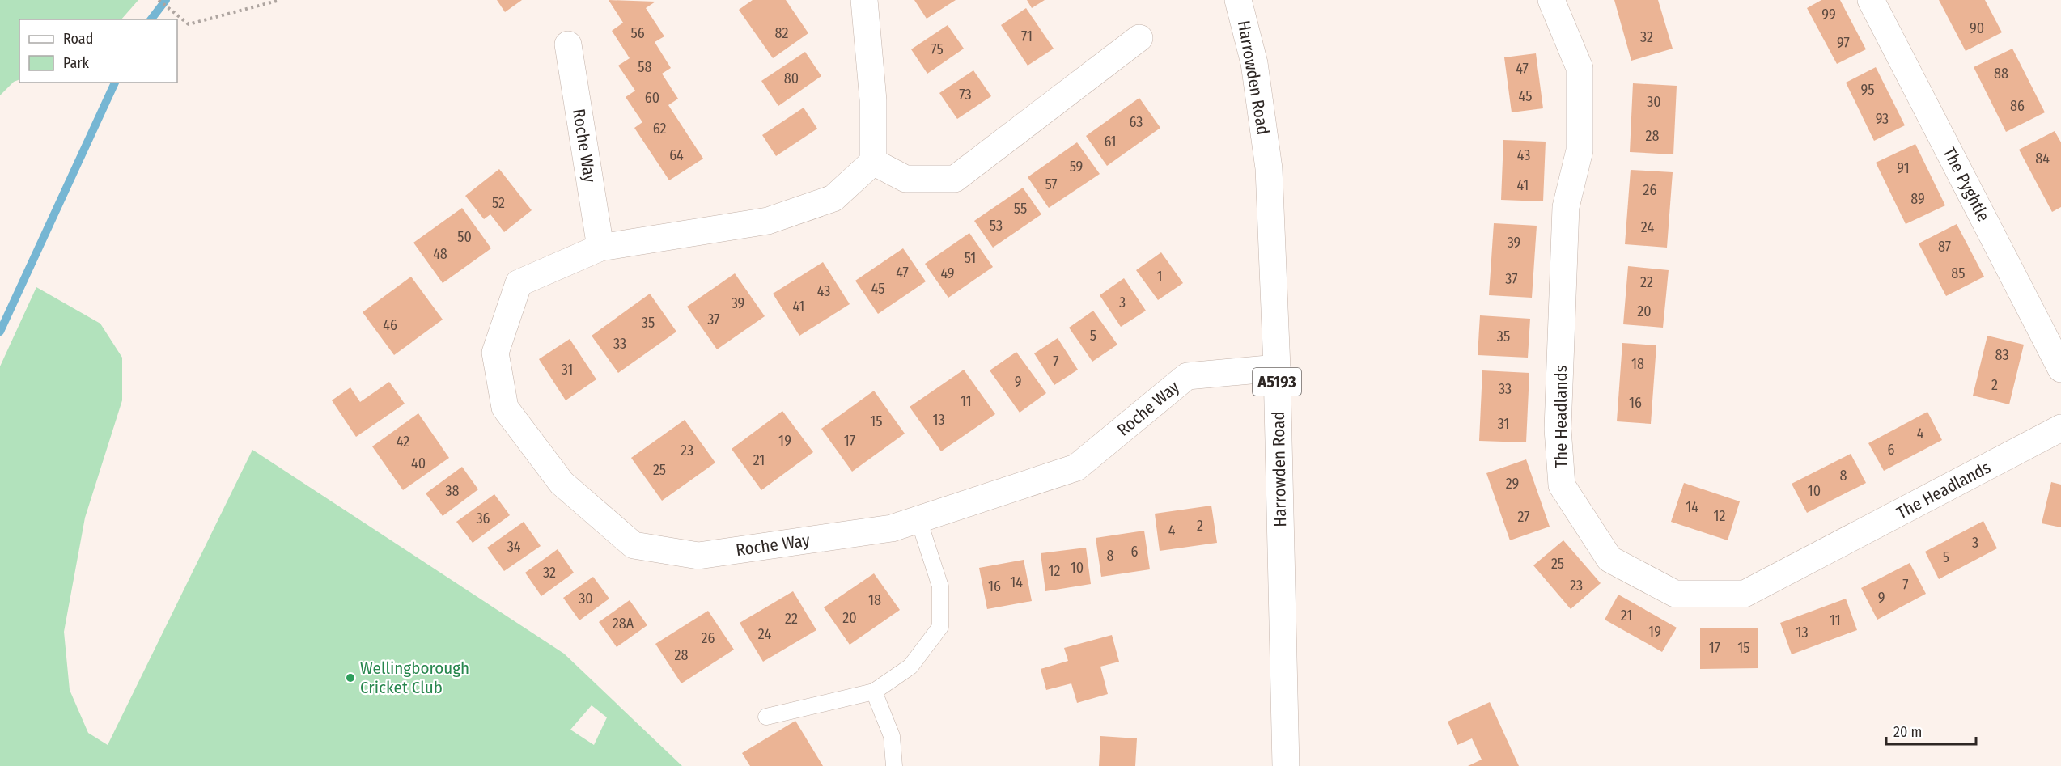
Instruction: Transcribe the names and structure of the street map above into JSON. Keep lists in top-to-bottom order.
{
  "streets": {
    "street": [
      "Harrowden Road",
      "Roche Way",
      "The Pyghtle",
      "A5193",
      "The Headlands"
    ]
  },
  "crossings": [
    ["Harrowden Road", "Roche Way"]
  ],
  "places": ["Wellingborough Cricket Club"],
  "house_numbers": [
    "99",
    "90",
    "56",
    "82",
    "71",
    "32",
    "97",
    "75",
    "58",
    "47",
    "88",
    "80",
    "95",
    "73",
    "45",
    "60",
    "30",
    "86",
    "93",
    "63",
    "62",
    "28",
    "61",
    "64",
    "43",
    "84",
    "59",
    "91",
    "57",
    "41",
    "26",
    "89",
    "52",
    "55",
    "53",
    "24",
    "50",
    "39",
    "87",
    "48",
    "51",
    "47",
    "49",
    "85",
    "1",
    "37",
    "22",
    "45",
    "43",
    "3",
    "39",
    "41",
    "20",
    "37",
    "35",
    "46",
    "5",
    "35",
    "33",
    "83",
    "7",
    "18",
    "31",
    "9",
    "2",
    "33",
    "11",
    "16",
    "13",
    "15",
    "31",
    "4",
    "19",
    "17",
    "42",
    "6",
    "23",
    "21",
    "40",
    "25",
    "8",
    "29",
    "38",
    "10",
    "14",
    "12",
    "27",
    "36",
    "2",
    "4",
    "3",
    "34",
    "6",
    "8",
    "5",
    "25",
    "10",
    "12",
    "32",
    "14",
    "7",
    "23",
    "16",
    "9",
    "30",
    "18",
    "21",
    "20",
    "22",
    "11",
    "28A",
    "19",
    "13",
    "24",
    "26",
    "17",
    "15",
    "28"
  ],
  "legend": ["Road", "Park"],
  "scale_bar": "20 m"
}
